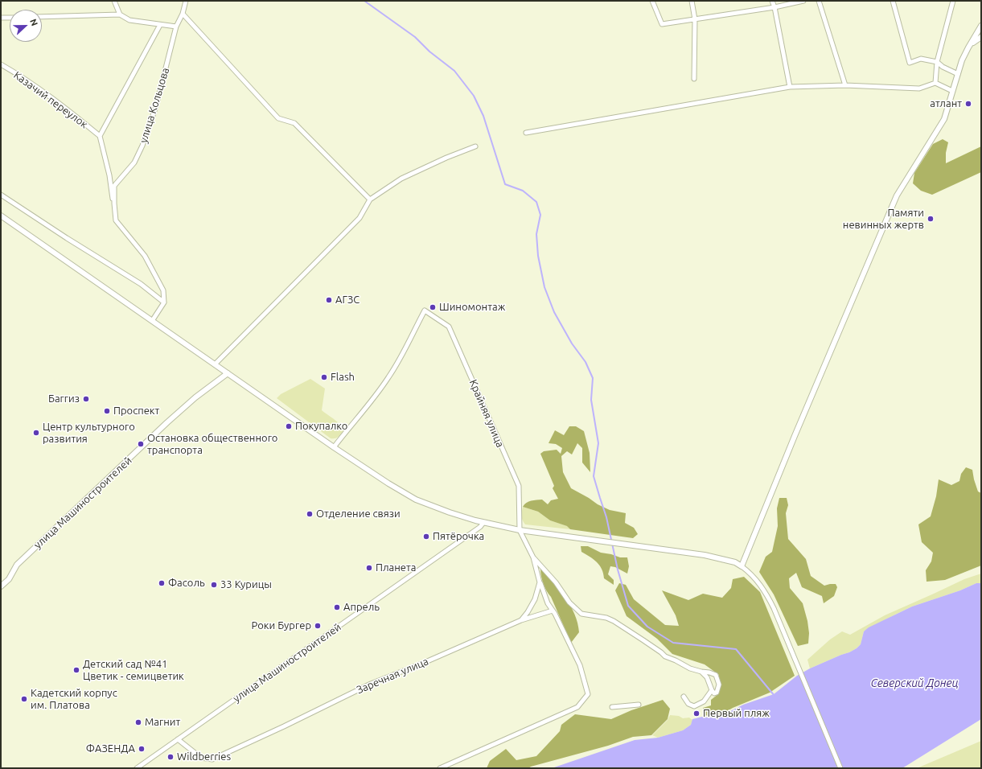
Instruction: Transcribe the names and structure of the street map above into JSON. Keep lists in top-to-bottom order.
{
  "streets": {
    "street": [
      "Казачий переулок",
      "улица Кольцова",
      "Крайняя улица",
      "улица Машиностроителей",
      "Заречная улица"
    ]
  },
  "crossings": [
    ["улица Машиностроителей", "Заречная улица"]
  ],
  "water": ["Северский Донец"],
  "places": [
    "атлант",
    "Памяти невинных жертв",
    "АГЗС",
    "Шиномонтаж",
    "Flash",
    "Баггиз",
    "Проспект",
    "Покупалко",
    "Центр культурного развития",
    "Остановка общественного транспорта",
    "Отделение связи",
    "Пятёрочка",
    "Планета",
    "Фасоль",
    "33 Курицы",
    "Апрель",
    "Роки Бургер",
    "Детский сад №41 Цветик - семицветик",
    "Кадетский корпус им. Платова",
    "Первый пляж",
    "Магнит",
    "ФАЗЕНДА",
    "Wildberries"
  ],
  "north": "right"
}
